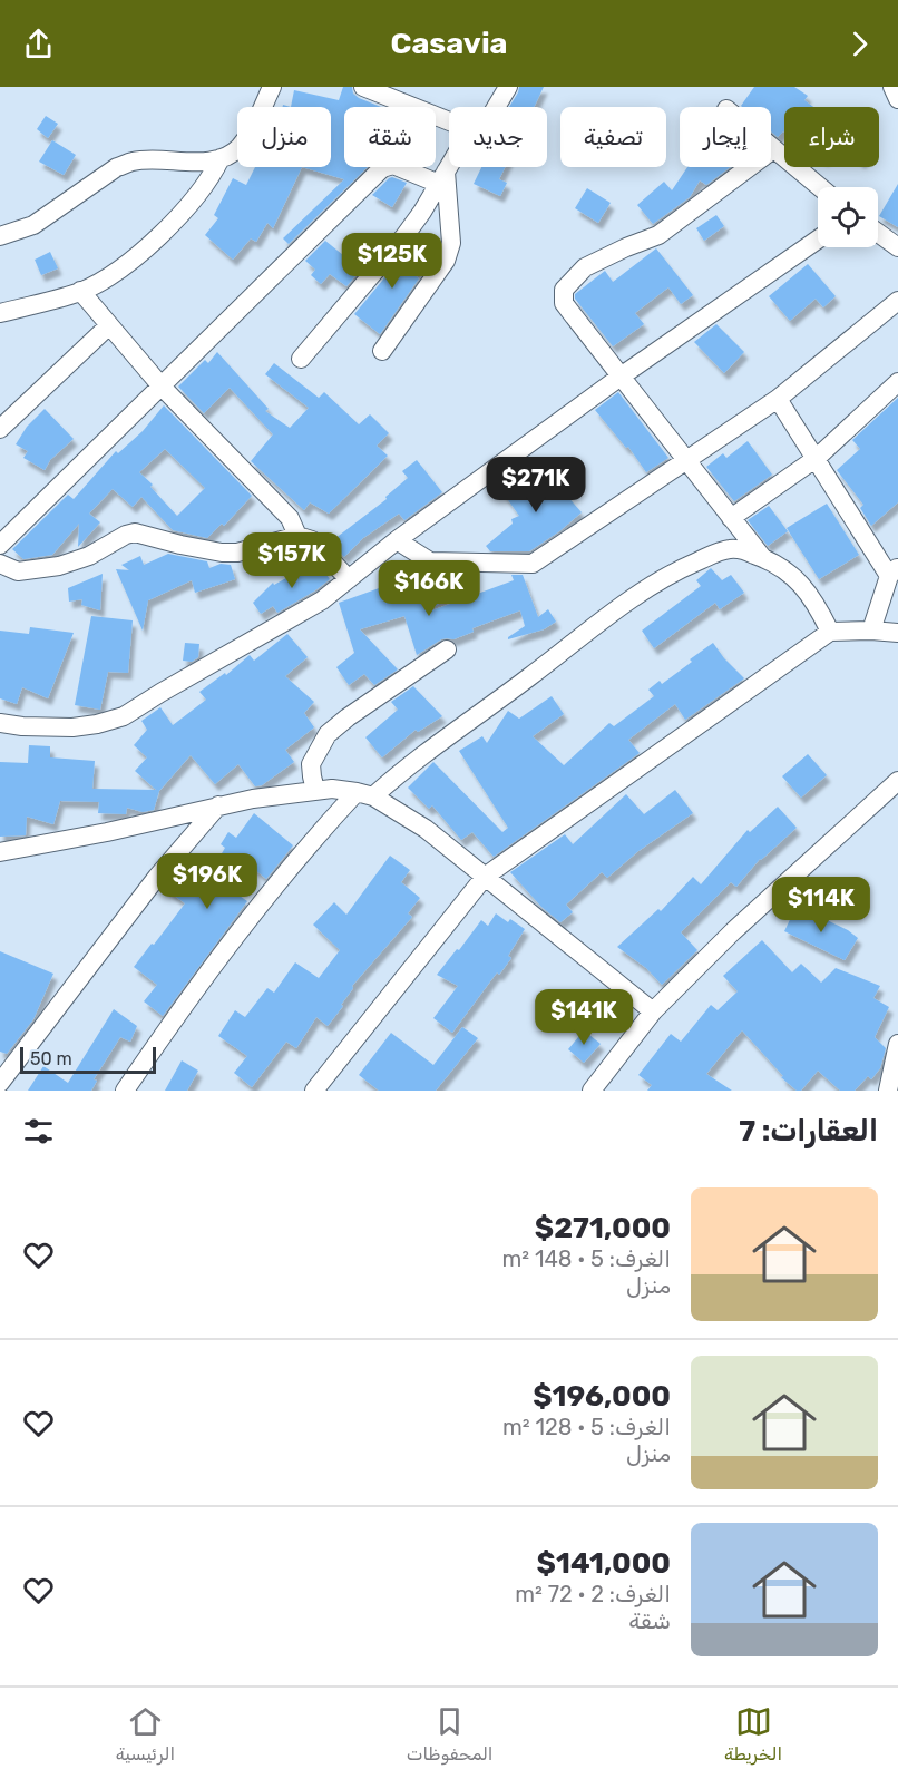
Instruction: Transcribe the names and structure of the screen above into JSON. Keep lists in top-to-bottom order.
{
  "scale_bar": "50 m",
  "page": {
    "header": "Casavia",
    "chip": [
      "شراء",
      "إيجار",
      "تصفية",
      "جديد",
      "شقة",
      "منزل"
    ],
    "price": [
      "$125K",
      "$271K",
      "$157K",
      "$166K",
      "$196K",
      "$114K",
      "$141K"
    ],
    "scale": "50 m",
    "heading": "العقارات: 7",
    "list": [
      {
        "name": "$271,000",
        "note": "الغرف: 5 · 148 m² · منزل"
      },
      {
        "name": "$196,000",
        "note": "الغرف: 5 · 128 m² · منزل"
      },
      {
        "name": "$141,000",
        "note": "الغرف: 2 · 72 m² · شقة"
      }
    ],
    "tabs": ["الخريطة", "المحفوظات", "الرئيسية"]
  }
}
